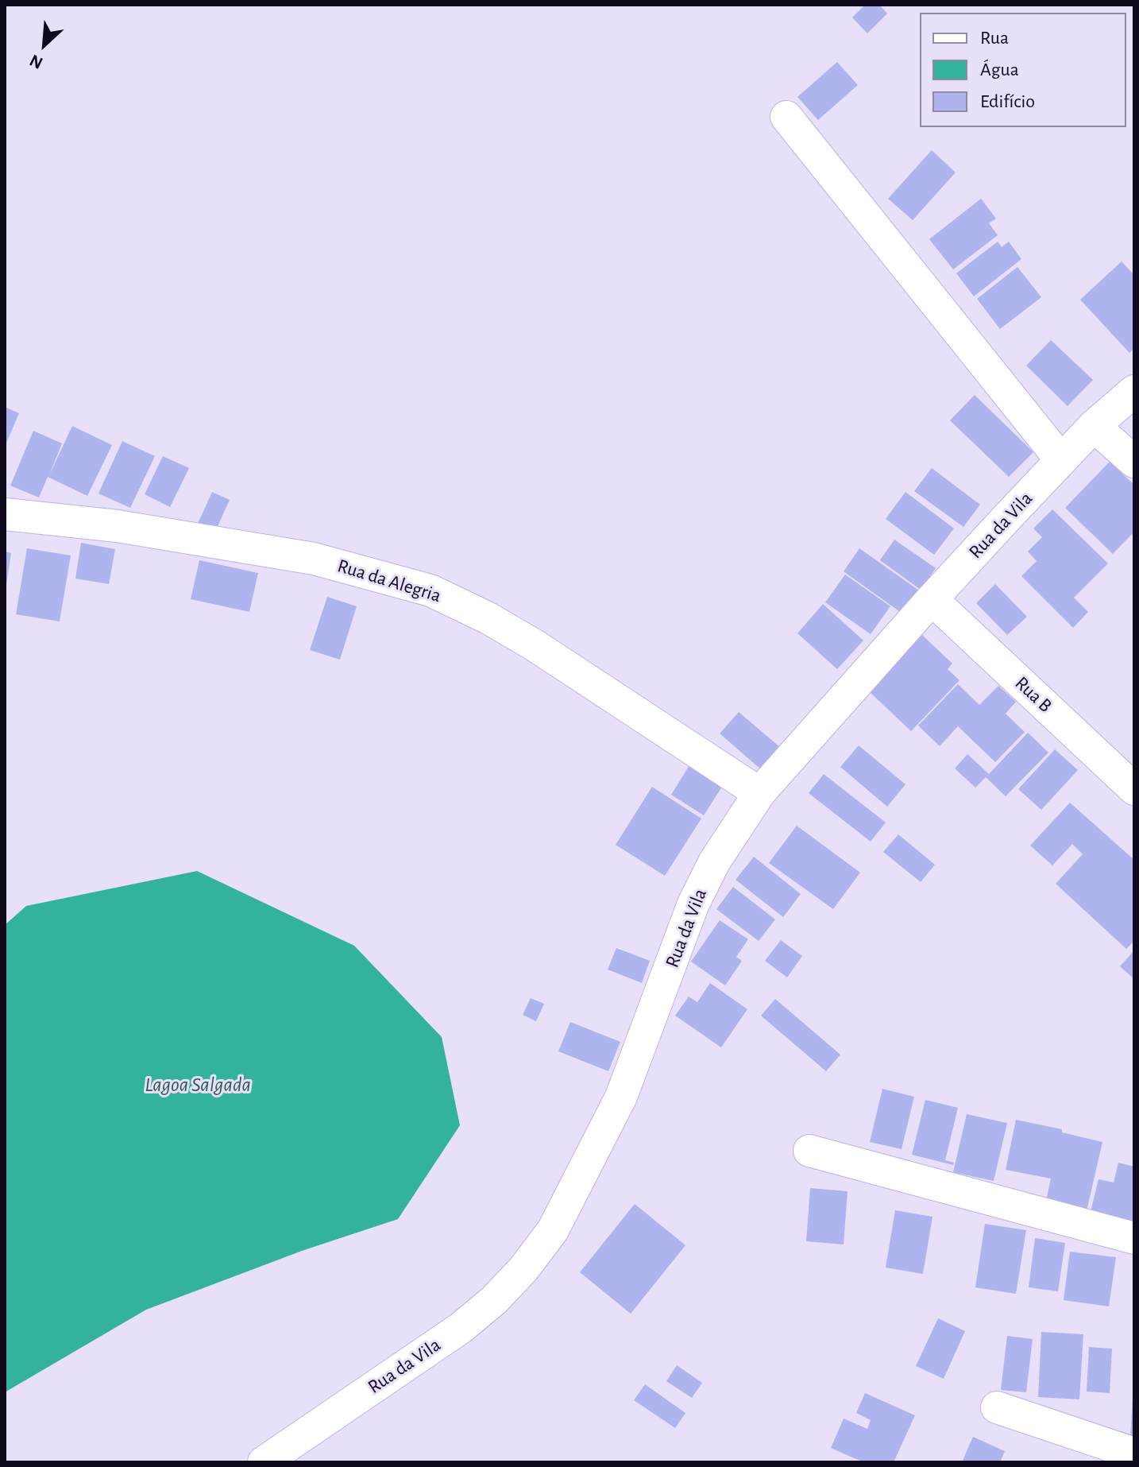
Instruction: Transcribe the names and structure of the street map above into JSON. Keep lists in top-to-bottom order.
{
  "streets": {
    "street": ["Rua da Vila", "Rua da Alegria", "Rua B"]
  },
  "crossings": [
    ["Rua da Vila", "Rua da Alegria"],
    ["Rua da Vila", "Rua B"]
  ],
  "water": ["Lagoa Salgada"],
  "legend": ["Rua", "Água", "Edifício"],
  "north": "bottom left"
}
